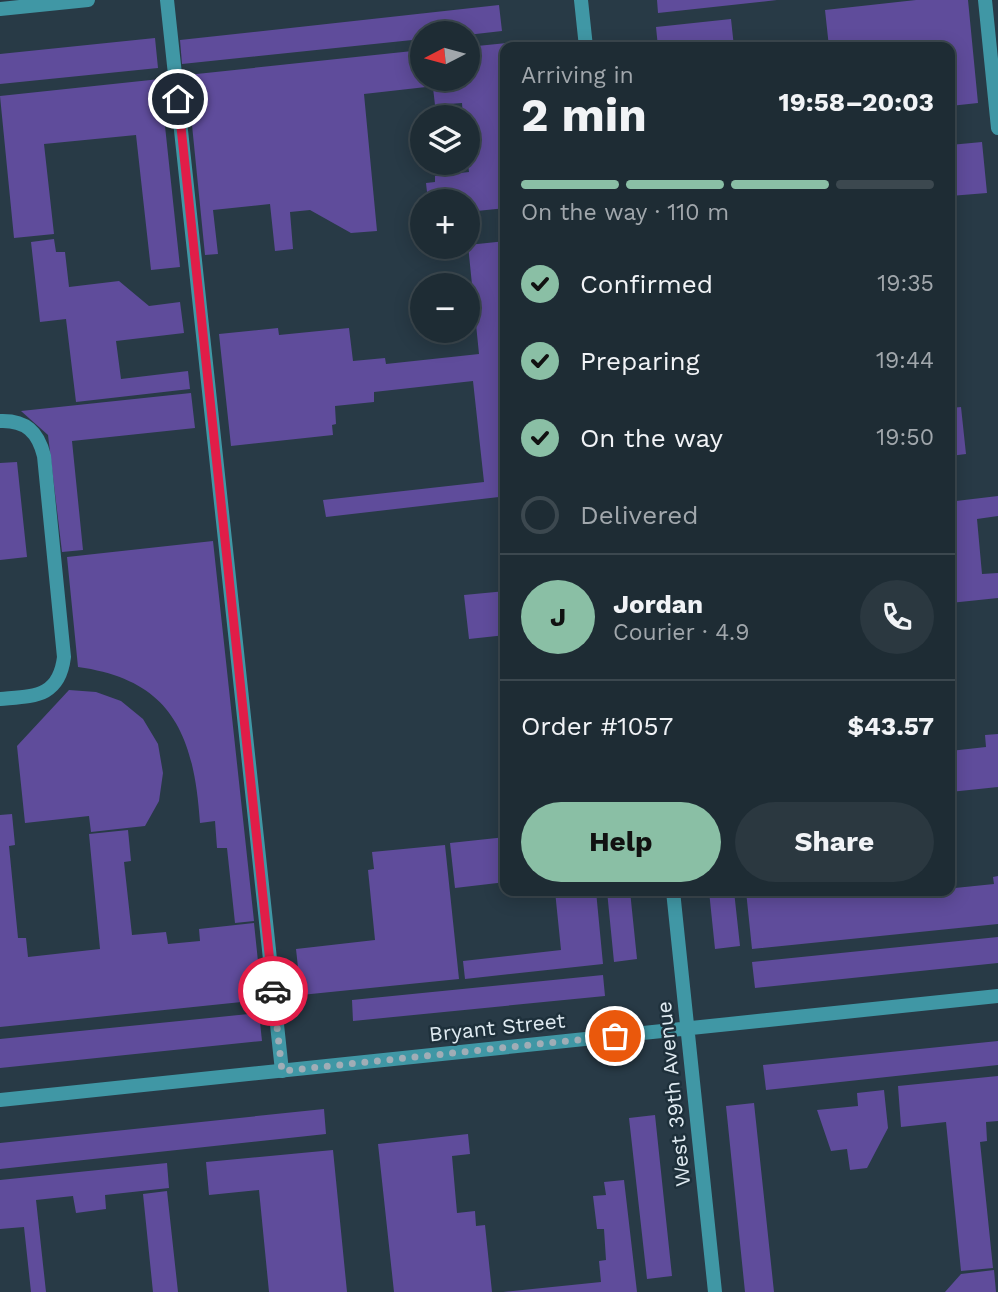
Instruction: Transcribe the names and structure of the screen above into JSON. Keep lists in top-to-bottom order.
{
  "streets": {
    "street": ["Bryant Street", "West 39th Avenue"]
  },
  "crossings": [
    ["Bryant Street", "West 39th Avenue"]
  ],
  "north": "left",
  "page": {
    "map_buttons": ["+", "−"],
    "heading": ["2 min", "Arriving in", "19:58–20:03"],
    "panel": [
      "Jordan",
      "Courier · 4.9",
      "Order #1057",
      "$43.57"
    ],
    "bar": "On the way · 110 m",
    "list": [
      ["Confirmed", "19:35"],
      ["Preparing", "19:44"],
      ["On the way", "19:50"],
      "Delivered"
    ],
    "round": "J",
    "buttons": ["Help", "Share"]
  }
}
